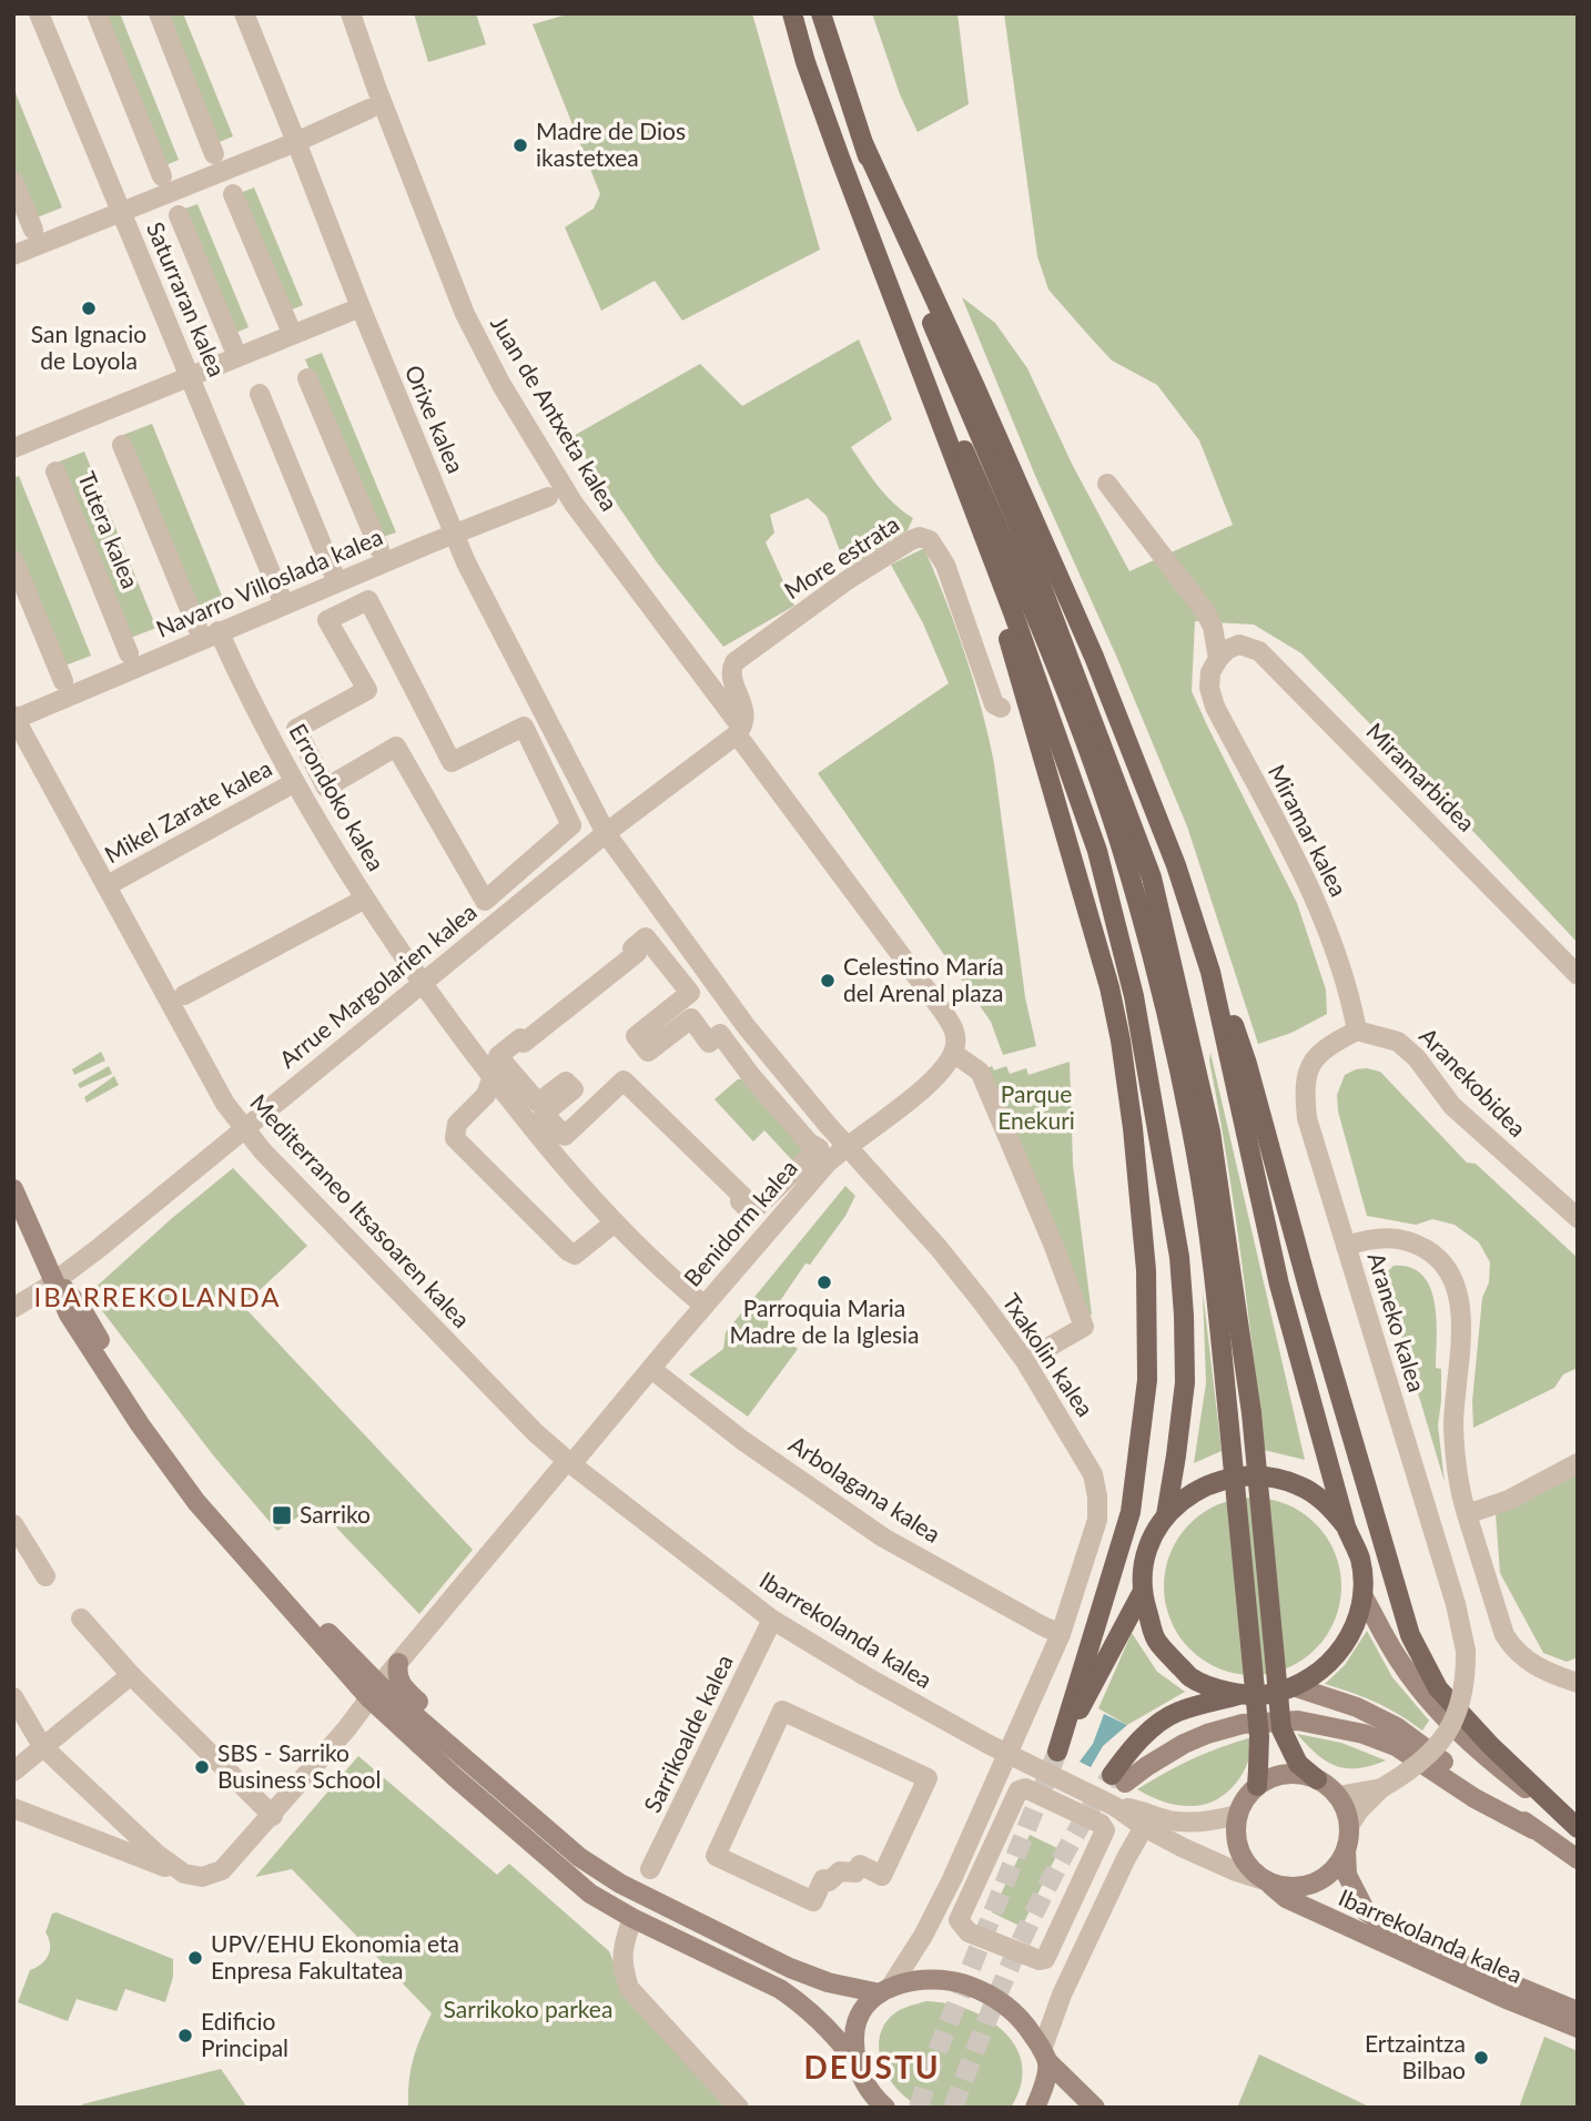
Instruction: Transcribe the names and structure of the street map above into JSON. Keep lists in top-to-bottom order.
{
  "streets": {
    "main road": ["Ibarrekolanda kalea"],
    "street": [
      "Saturraran kalea",
      "Juan de Antxeta kalea",
      "Orixe kalea",
      "Tutera kalea",
      "More estrata",
      "Navarro Villoslada kalea",
      "Miramarbidea",
      "Errondoko kalea",
      "Mikel Zarate kalea",
      "Miramar kalea",
      "Arrue Margolarien kalea",
      "Aranekobidea",
      "Mediterraneo Itsasoaren kalea",
      "Benidorm kalea",
      "Araneko kalea",
      "Txakolin kalea",
      "Arbolagana kalea",
      "Sarrikoalde kalea"
    ]
  },
  "crossings": [
    ["Saturraran kalea", "Navarro Villoslada kalea"],
    ["Juan de Antxeta kalea", "More estrata"],
    ["Juan de Antxeta kalea", "Arrue Margolarien kalea"],
    ["Juan de Antxeta kalea", "Benidorm kalea"],
    ["Orixe kalea", "Navarro Villoslada kalea"],
    ["Orixe kalea", "Arrue Margolarien kalea"],
    ["Orixe kalea", "Txakolin kalea"],
    ["More estrata", "Arrue Margolarien kalea"],
    ["Navarro Villoslada kalea", "Errondoko kalea"],
    ["Navarro Villoslada kalea", "Mediterraneo Itsasoaren kalea"],
    ["Errondoko kalea", "Mikel Zarate kalea"],
    ["Errondoko kalea", "Arrue Margolarien kalea"],
    ["Errondoko kalea", "Benidorm kalea"],
    ["Mikel Zarate kalea", "Mediterraneo Itsasoaren kalea"],
    ["Miramar kalea", "Aranekobidea"],
    ["Miramar kalea", "Araneko kalea"],
    ["Arrue Margolarien kalea", "Mediterraneo Itsasoaren kalea"],
    ["Arrue Margolarien kalea", "Txakolin kalea"],
    ["Aranekobidea", "Araneko kalea"],
    ["Mediterraneo Itsasoaren kalea", "Benidorm kalea"],
    ["Mediterraneo Itsasoaren kalea", "Ibarrekolanda kalea"],
    ["Benidorm kalea", "Txakolin kalea"],
    ["Benidorm kalea", "Arbolagana kalea"],
    ["Benidorm kalea", "Ibarrekolanda kalea"],
    ["Txakolin kalea", "Arbolagana kalea"],
    ["Txakolin kalea", "Ibarrekolanda kalea"],
    ["Ibarrekolanda kalea", "Sarrikoalde kalea"]
  ],
  "districts": ["IBARREKOLANDA", "DEUSTU"],
  "parks": ["Parque Enekuri", "Sarrikoko parkea"],
  "places": {
    "other": [
      "Madre de Dios ikastetxea",
      "San Ignacio de Loyola",
      "Celestino María del Arenal plaza",
      "Parroquia Maria Madre de la Iglesia",
      "SBS - Sarriko Business School",
      "UPV/EHU Ekonomia eta Enpresa Fakultatea",
      "Edificio Principal",
      "Ertzaintza Bilbao"
    ],
    "transit": ["Sarriko"]
  }
}
